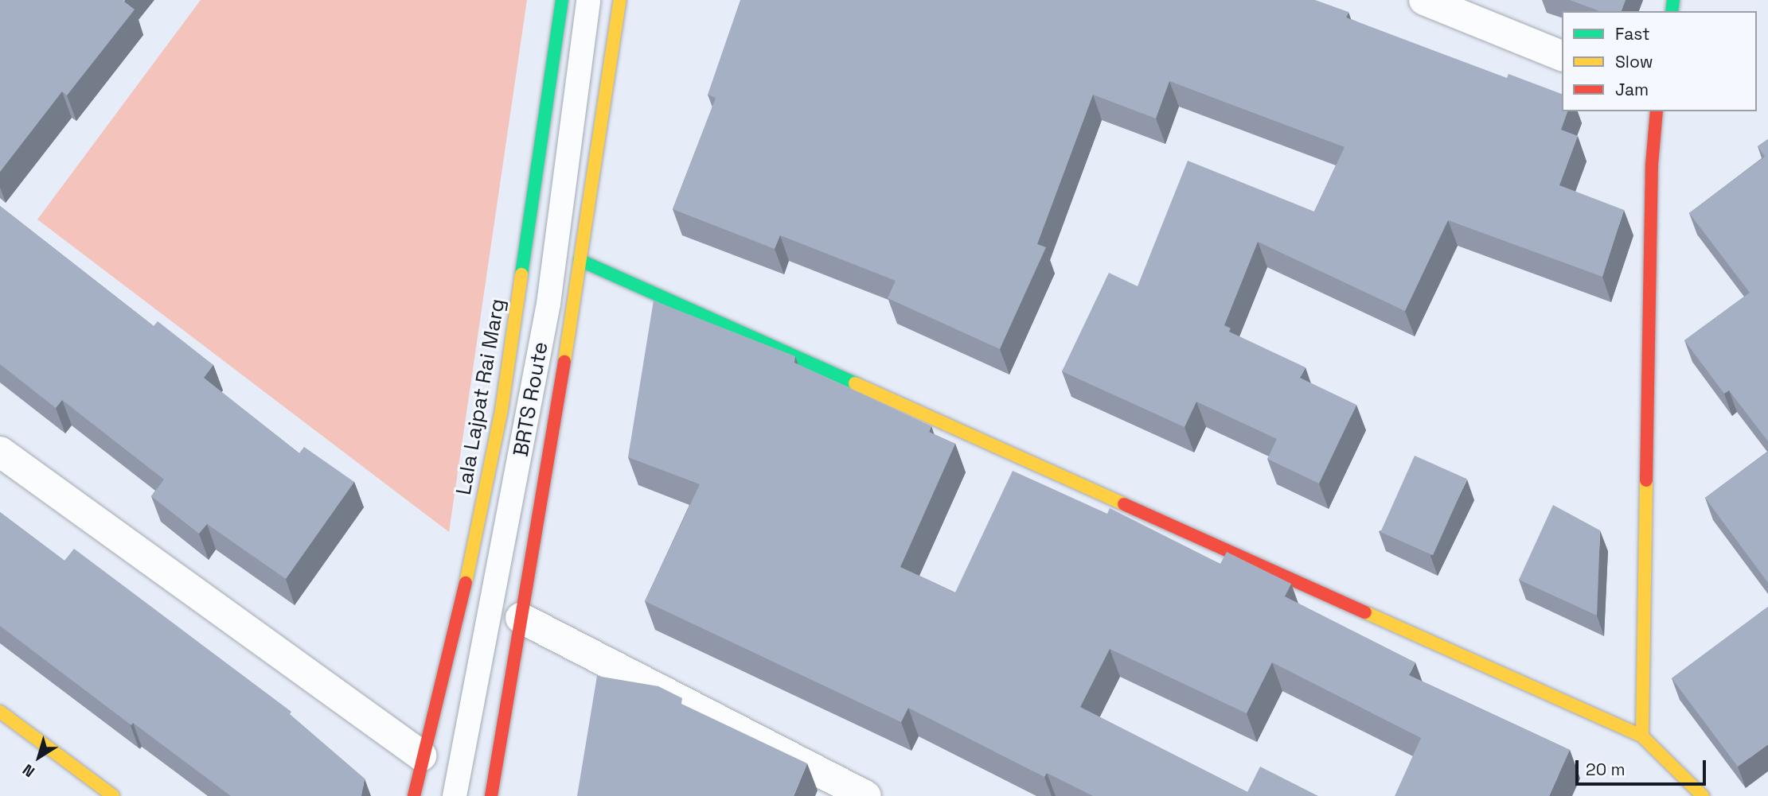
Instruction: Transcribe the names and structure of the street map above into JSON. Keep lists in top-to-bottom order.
{
  "streets": {
    "street": ["Lala Lajpat Rai Marg"],
    "lane": ["BRTS Route"]
  },
  "legend": ["Fast", "Slow", "Jam"],
  "scale_bar": "20 m",
  "north": "bottom left"
}
